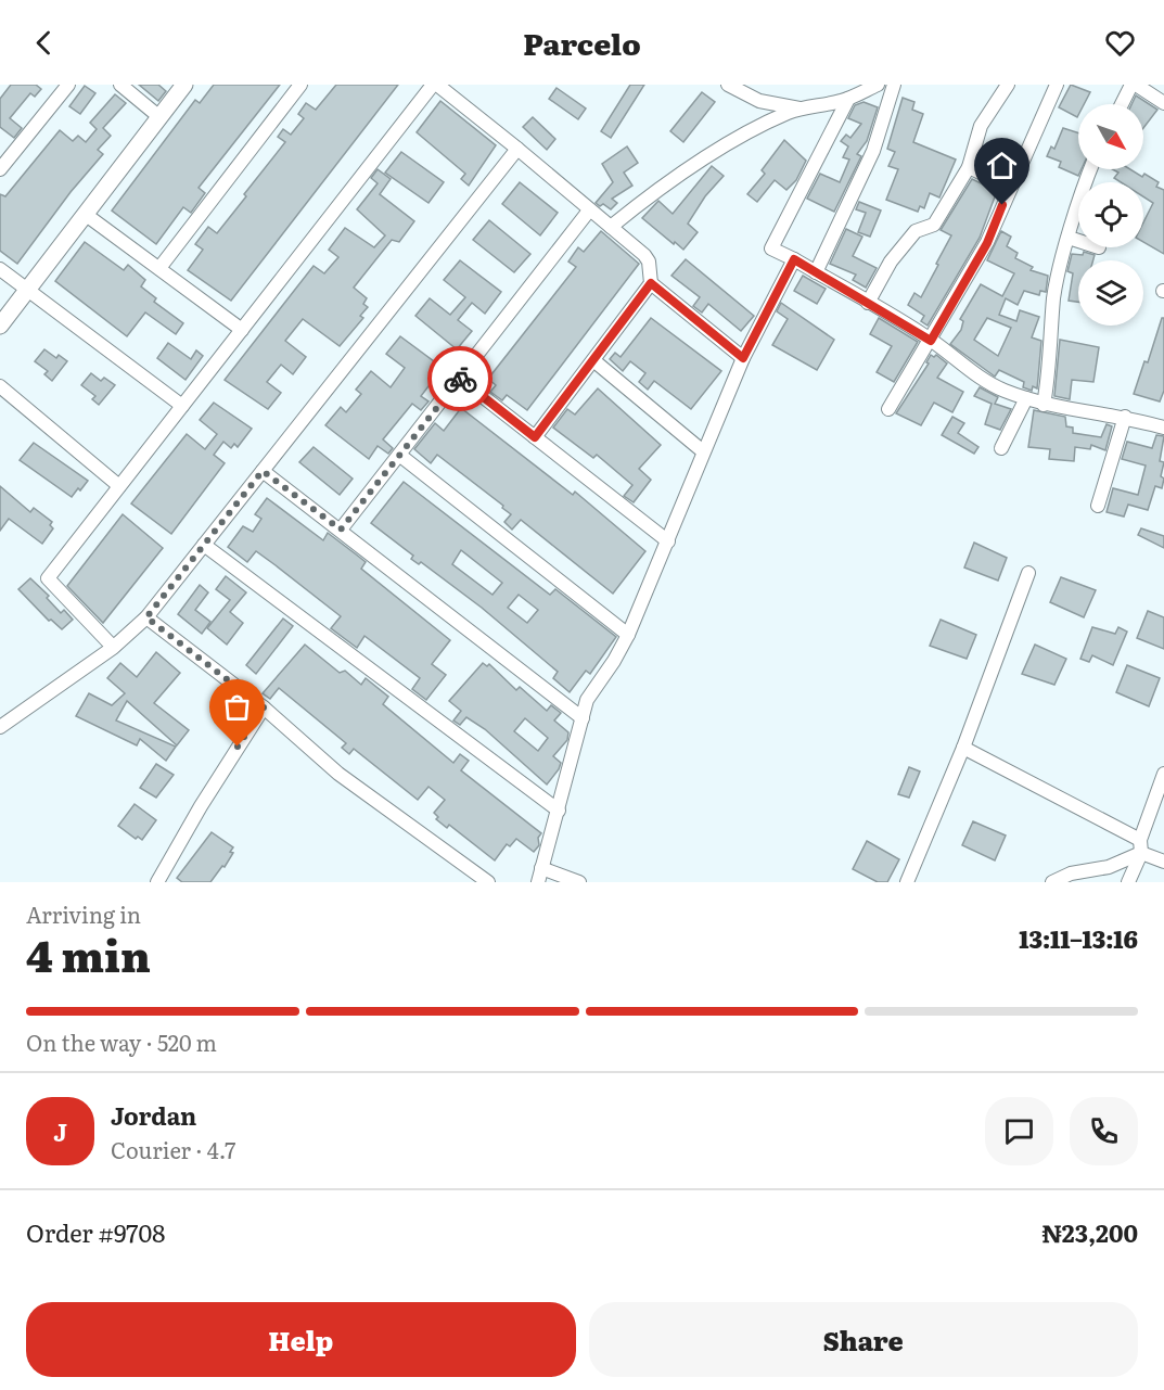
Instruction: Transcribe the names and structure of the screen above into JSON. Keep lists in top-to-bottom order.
{
  "north": "bottom right",
  "page": {
    "header": "Parcelo",
    "heading": ["4 min", "Arriving in", "13:11–13:16"],
    "panel": [
      "Jordan",
      "Courier · 4.7",
      "Order #9708",
      "₦23,200"
    ],
    "bar": "On the way · 520 m",
    "round": "J",
    "buttons": ["Help", "Share"]
  }
}
